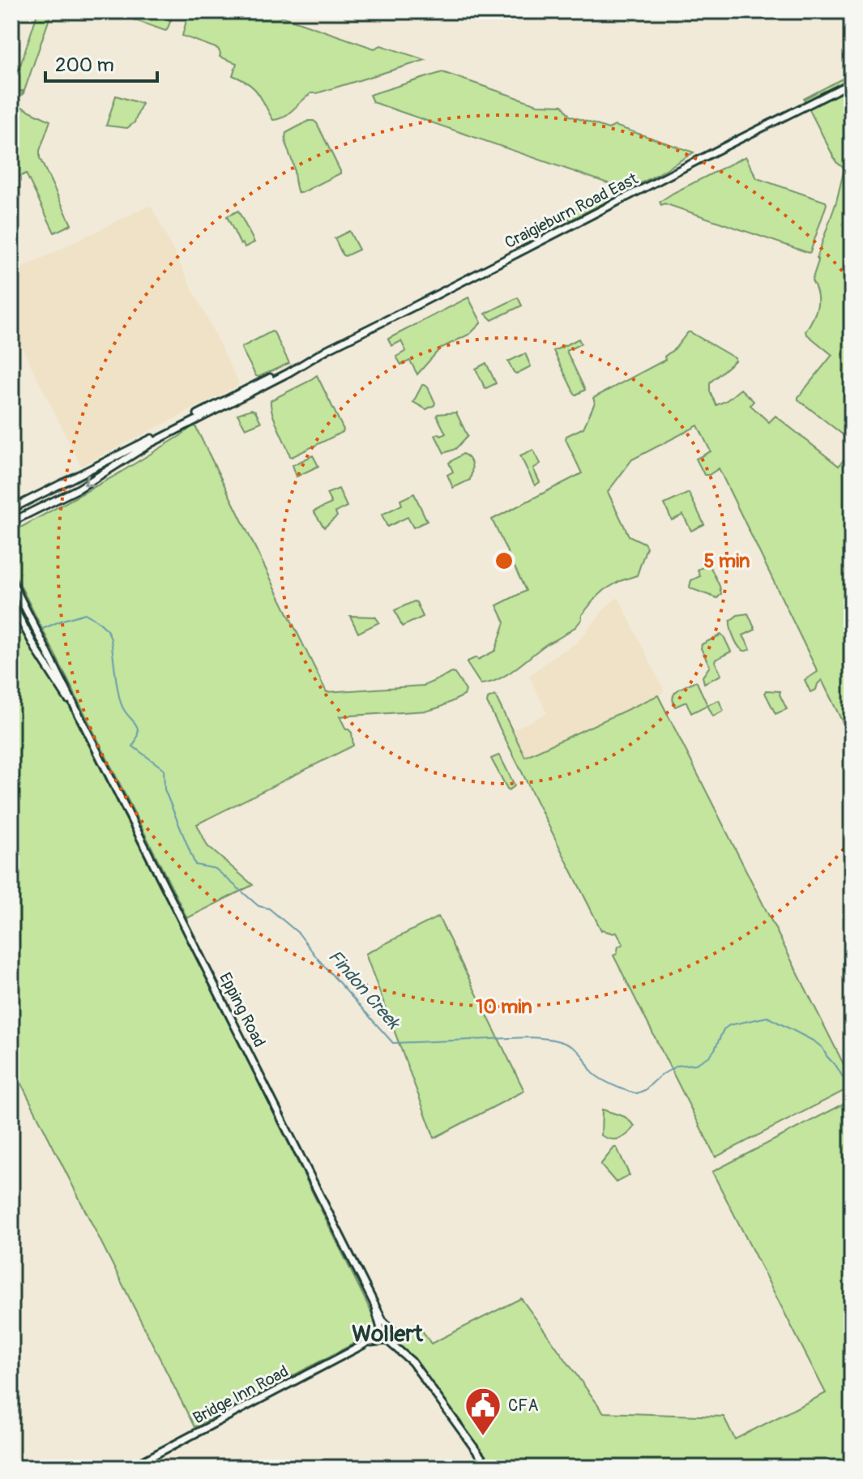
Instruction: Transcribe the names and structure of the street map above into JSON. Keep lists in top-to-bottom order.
{
  "streets": {
    "main road": ["Craigieburn Road East", "Epping Road", "Bridge Inn Road"]
  },
  "crossings": [
    ["Epping Road", "Bridge Inn Road"]
  ],
  "districts": ["Wollert"],
  "water": ["Findon Creek"],
  "places": {
    "public building": ["CFA"]
  },
  "scale_bar": "200 m",
  "rings": ["5 min", "10 min"]
}
